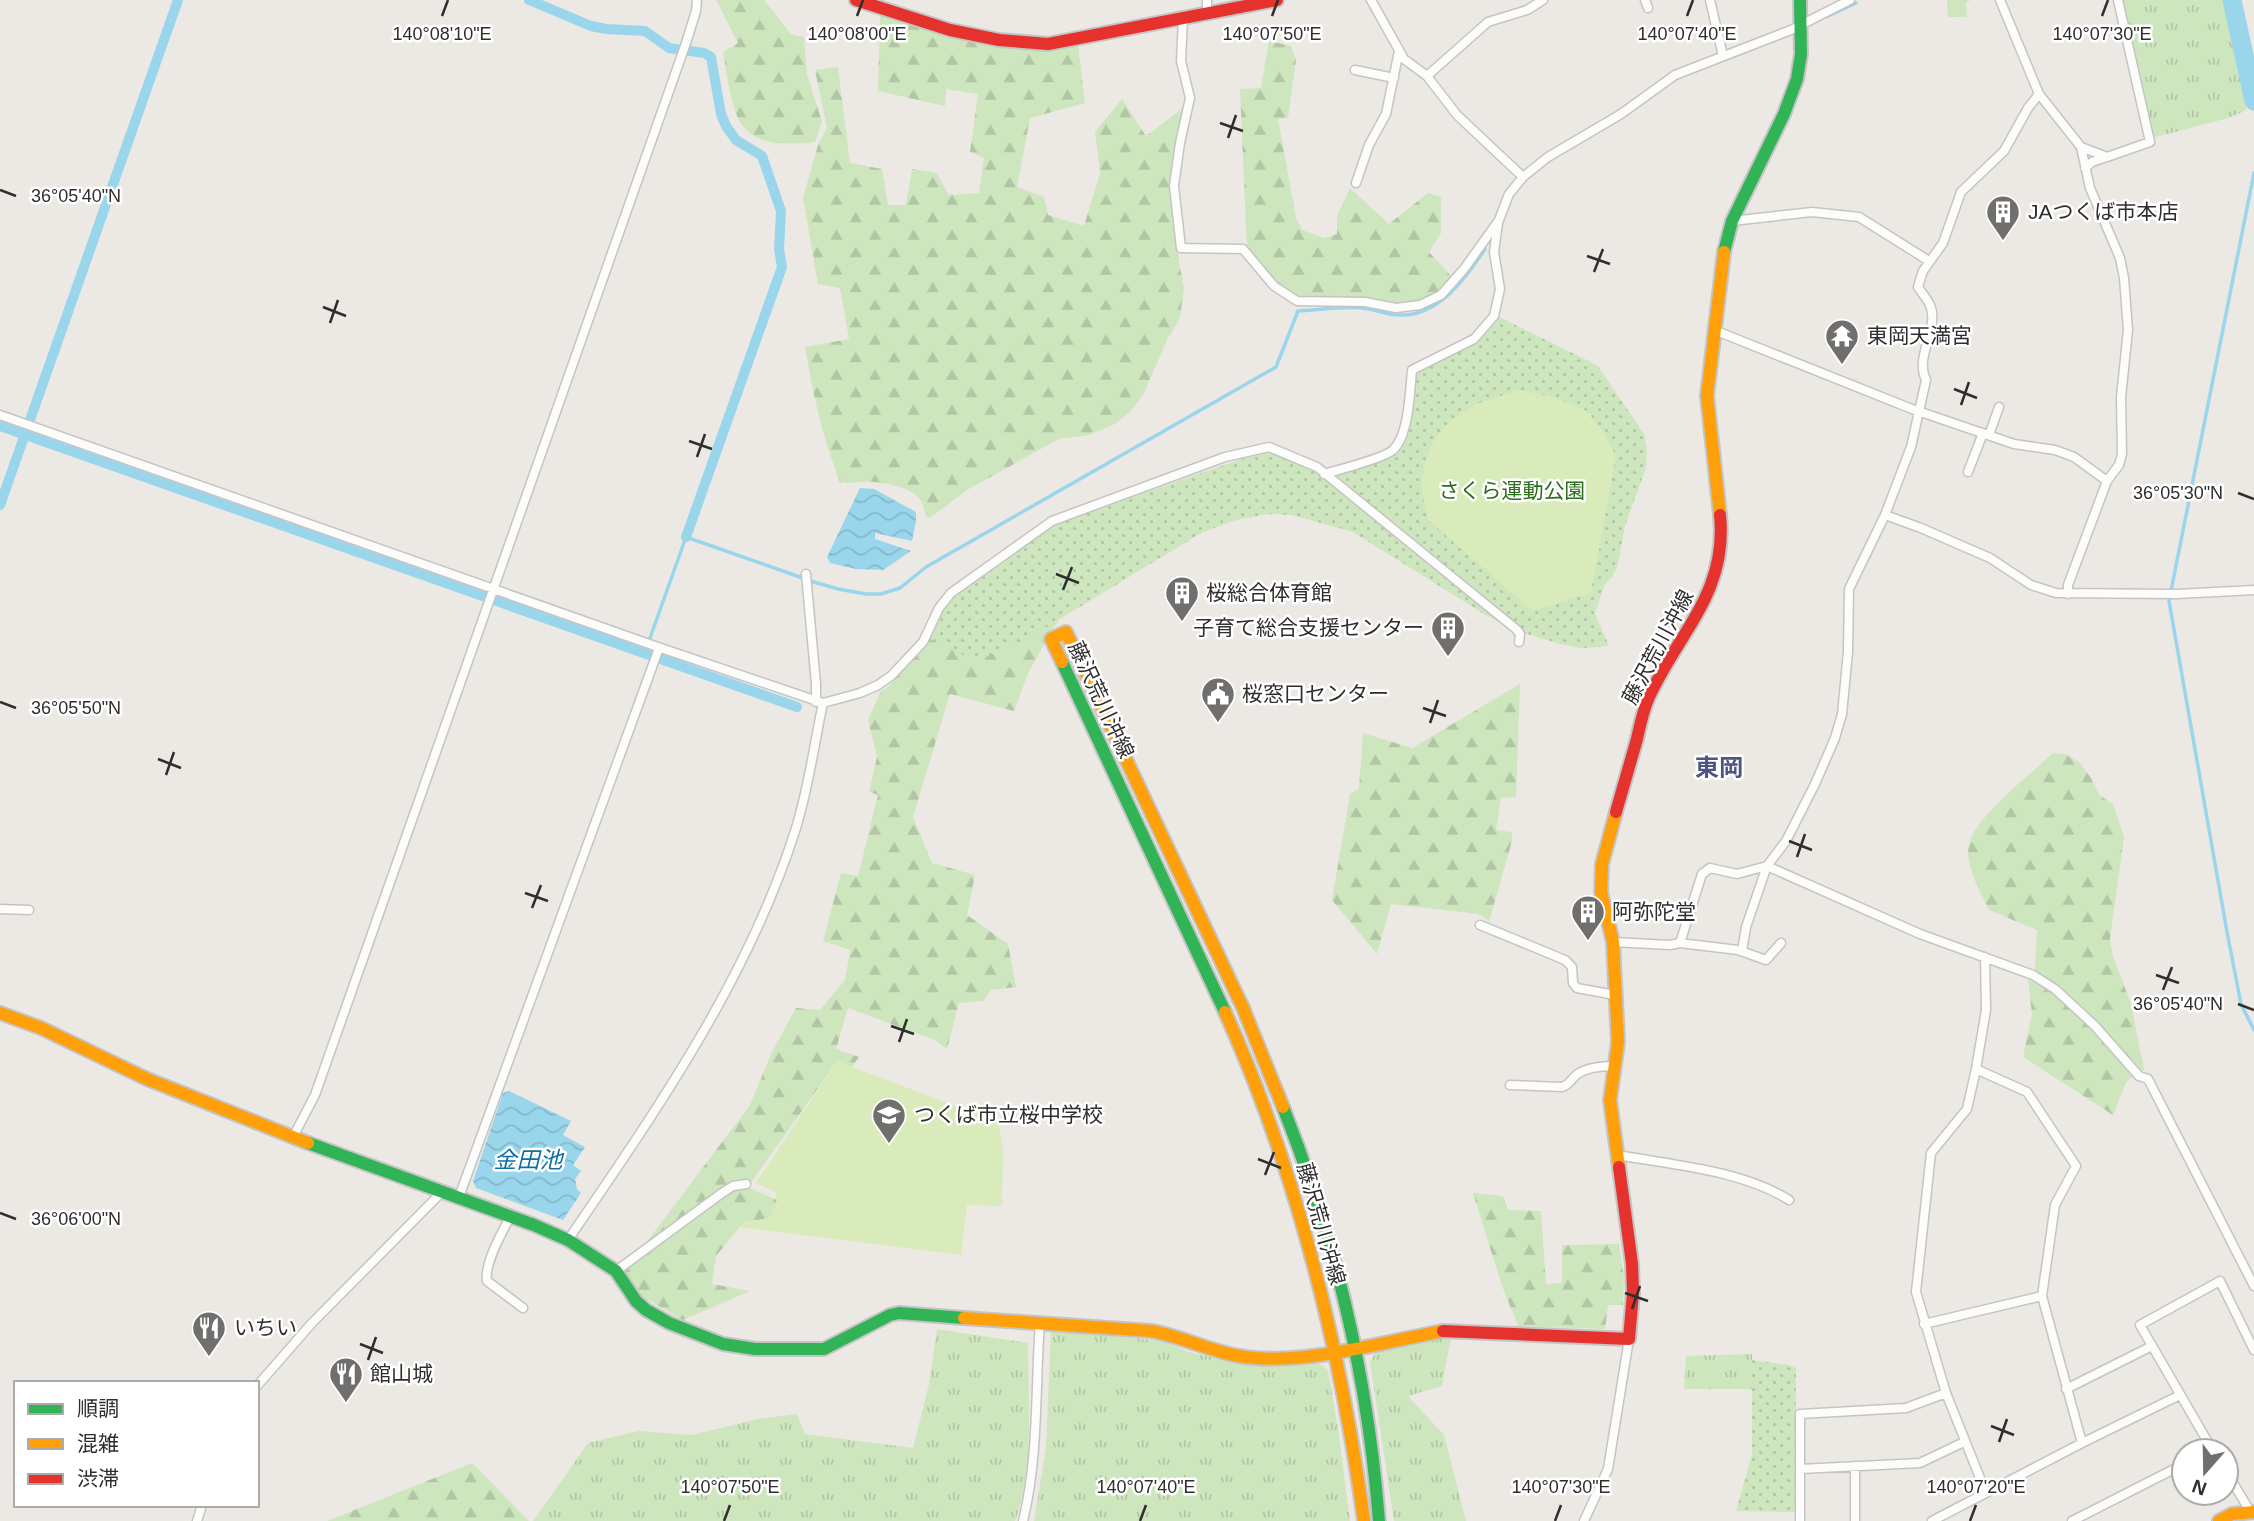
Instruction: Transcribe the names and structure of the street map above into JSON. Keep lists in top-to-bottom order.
{
  "streets": {
    "main road": ["藤沢荒川沖線"]
  },
  "districts": ["東岡"],
  "water": ["金田池"],
  "parks": ["さくら運動公園"],
  "places": {
    "building": [
      "JAつくば市本店",
      "桜総合体育館",
      "子育て総合支援センター",
      "阿弥陀堂"
    ],
    "temple": ["東岡天満宮"],
    "public building": ["桜窓口センター"],
    "school or university": ["つくば市立桜中学校"],
    "restaurant": ["いちい", "館山城"]
  },
  "legend": ["順調", "混雑", "渋滞"],
  "north": "bottom",
  "coordinates": [
    "140°08'10\"E",
    "140°07'40\"E",
    "140°08'00\"E",
    "140°07'50\"E",
    "140°07'30\"E",
    "36°05'40\"N",
    "36°05'30\"N",
    "36°05'50\"N",
    "36°06'00\"N",
    "140°07'20\"E"
  ]
}
